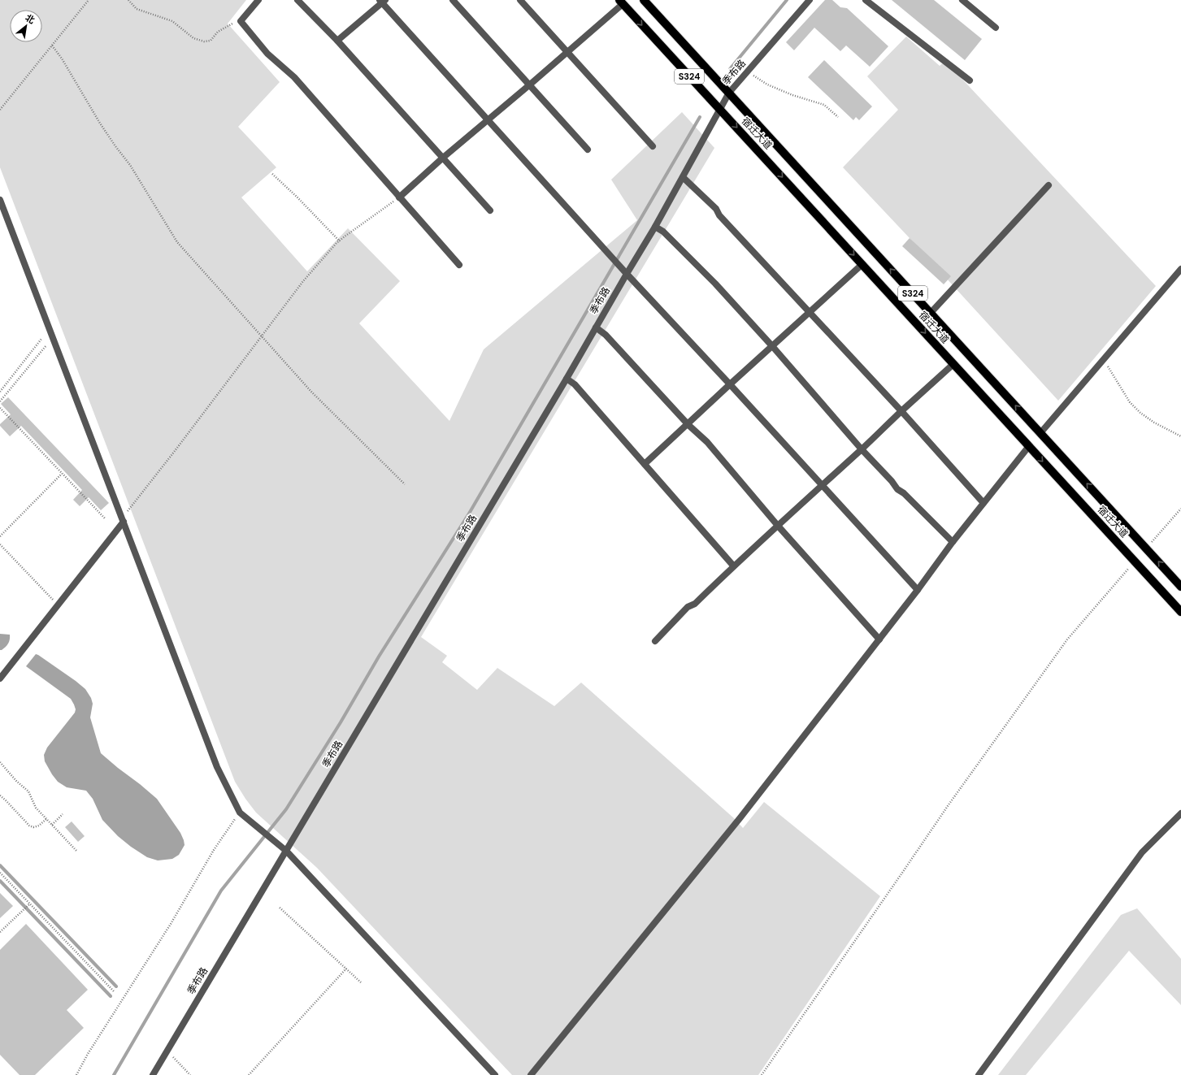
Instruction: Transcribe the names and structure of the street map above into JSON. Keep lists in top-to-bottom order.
{
  "streets": {
    "main road": ["S324", "宿迁大道"],
    "street": ["季布路"]
  },
  "crossings": [
    ["季布路", "宿迁大道"]
  ],
  "north": "top right"
}
